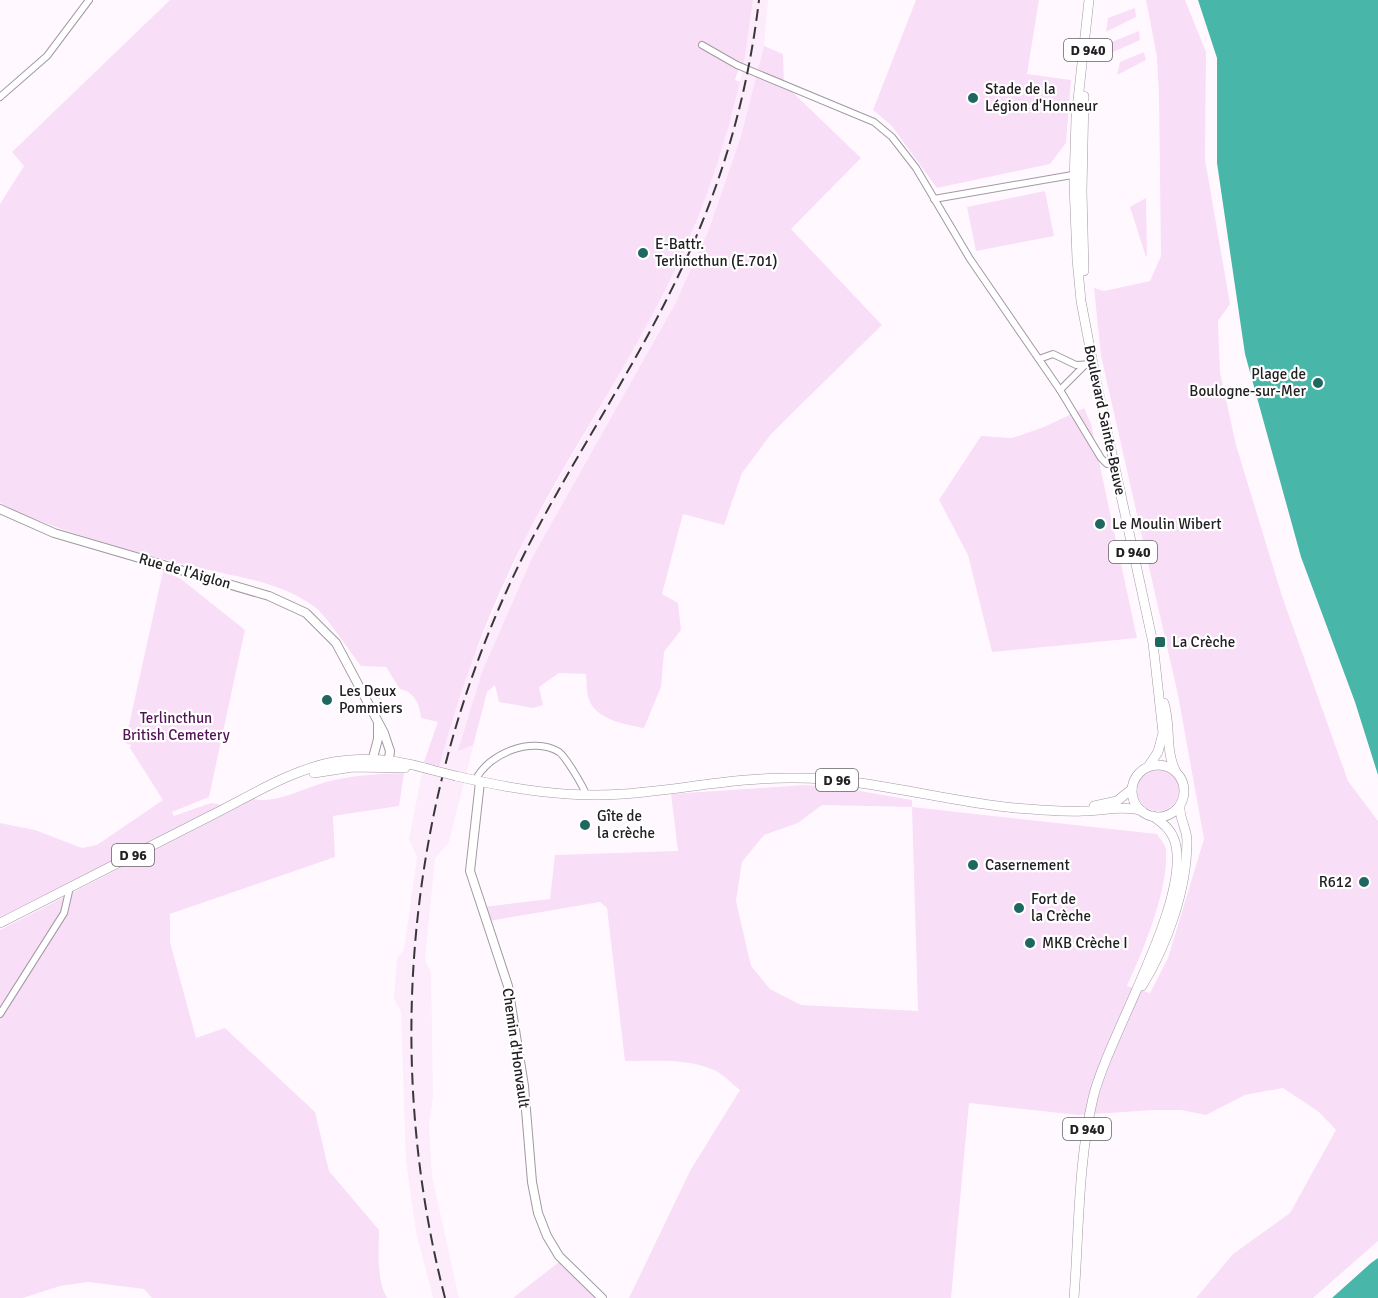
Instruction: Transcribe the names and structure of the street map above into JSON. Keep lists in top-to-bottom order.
{
  "streets": {
    "main road": ["D 940", "Boulevard Sainte-Beuve", "D 96"],
    "street": ["Rue de l'Aiglon", "Chemin d'Honvault"]
  },
  "crossings": [
    ["D 940", "Boulevard Sainte-Beuve"],
    ["D 940", "D 96"],
    ["Rue de l'Aiglon", "D 96"],
    ["D 96", "Chemin d'Honvault"]
  ],
  "parks": ["Terlincthun British Cemetery"],
  "places": {
    "other": [
      "Stade de la Légion d'Honneur",
      "E-Battr. Terlincthun (E.701)",
      "Plage de Boulogne-sur-Mer",
      "Le Moulin Wibert",
      "Les Deux Pommiers",
      "Gîte de la crèche",
      "Casernement",
      "R612",
      "Fort de la Crèche",
      "MKB Crèche I"
    ],
    "transit": ["La Crèche"]
  }
}
